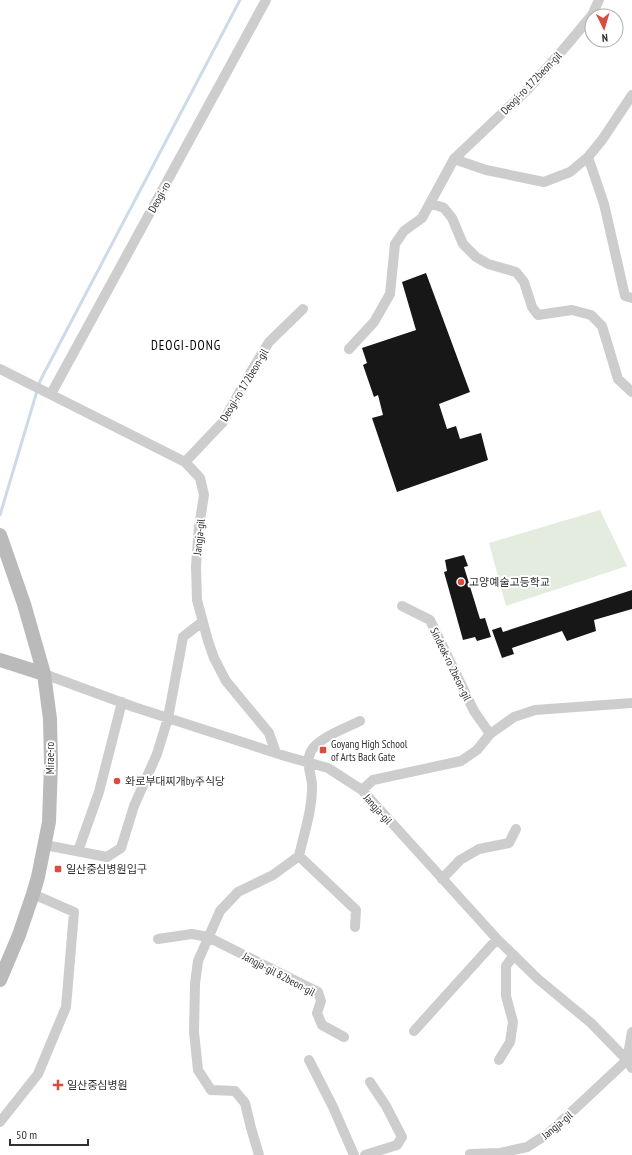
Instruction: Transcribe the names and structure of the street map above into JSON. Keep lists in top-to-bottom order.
{
  "streets": {
    "street": [
      "Deogi-ro 172beon-gil",
      "Deogi-ro",
      "Jangja-gil",
      "Sindeok-ro 2beon-gil",
      "Mirae-ro",
      "Jangja-gil 82beon-gil"
    ]
  },
  "crossings": [
    ["Deogi-ro 172beon-gil", "Jangja-gil"],
    ["Deogi-ro", "Jangja-gil"],
    ["Jangja-gil", "Mirae-ro"]
  ],
  "districts": ["DEOGI-DONG"],
  "places": {
    "other": ["고양예술고등학교", "화로부대찌개by주식당"],
    "transit": ["Goyang High School of Arts Back Gate", "일산중심병원입구"],
    "health": ["일산중심병원"]
  },
  "scale_bar": "50 m",
  "north": "bottom"
}
